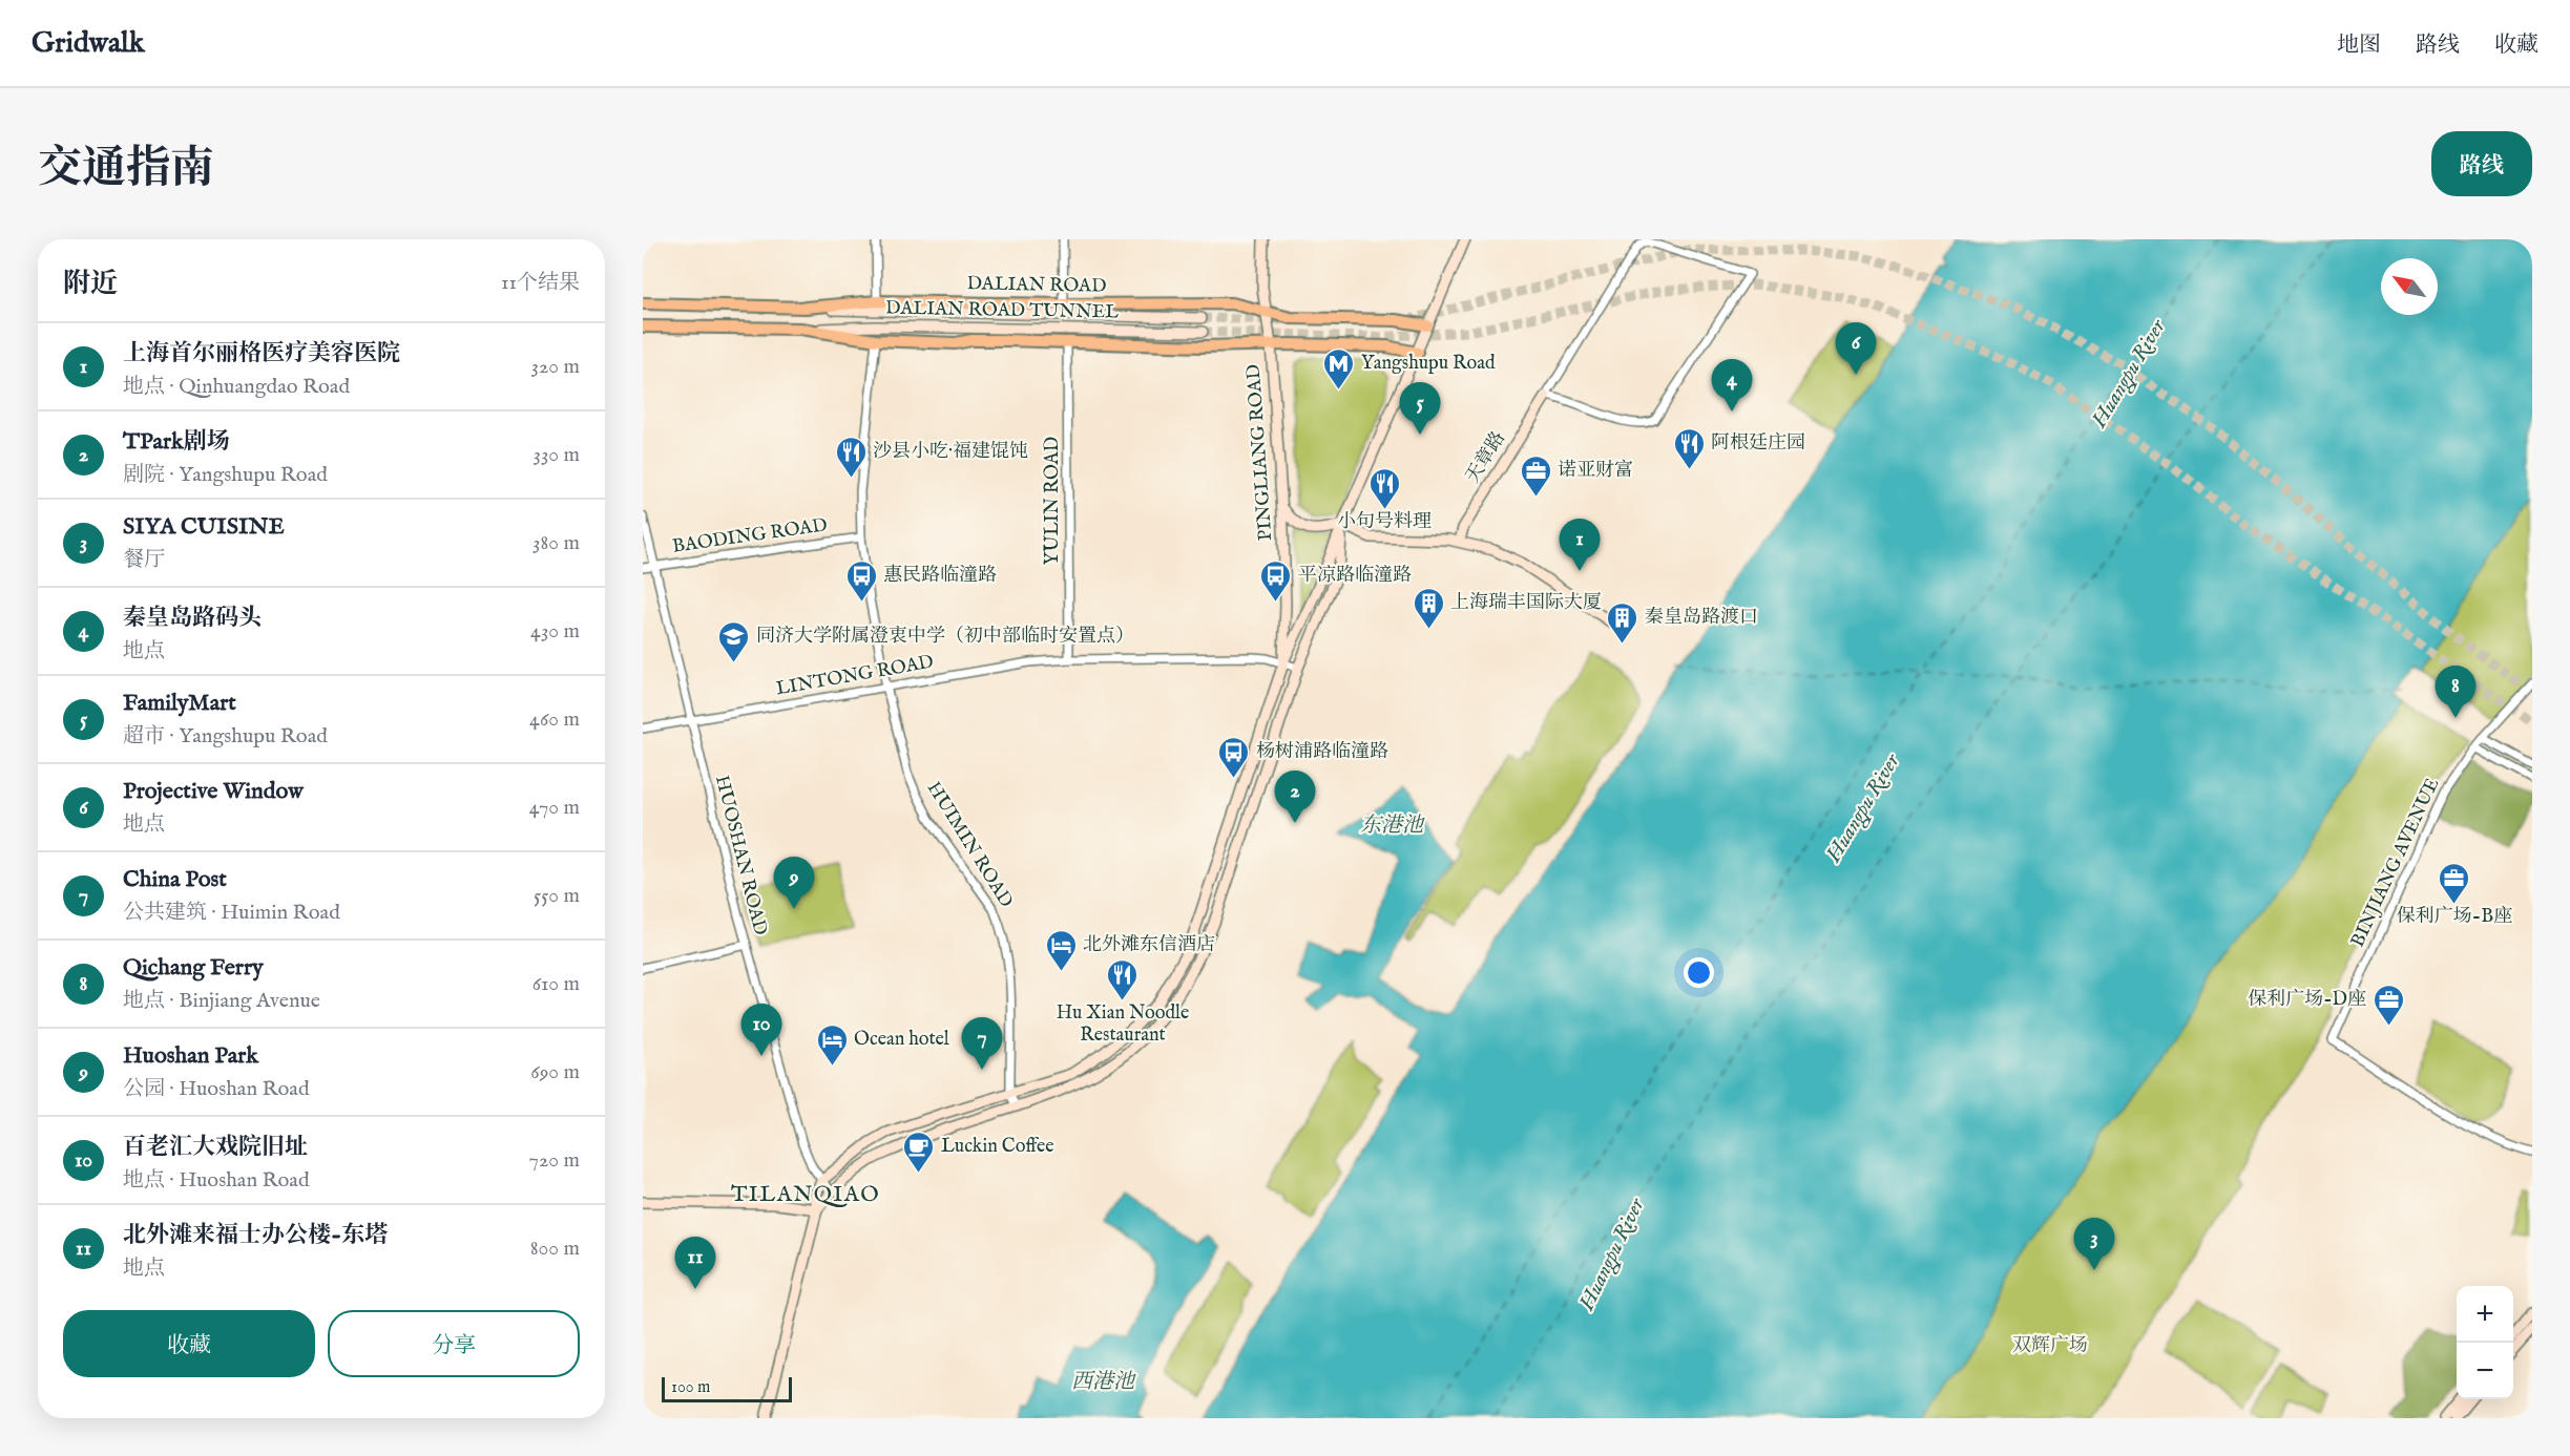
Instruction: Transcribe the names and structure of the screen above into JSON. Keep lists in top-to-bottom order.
{
  "streets": {
    "main road": [
      "DALIAN ROAD",
      "DALIAN ROAD TUNNEL",
      "PINGLIANG ROAD",
      "天章路"
    ],
    "street": [
      "YULIN ROAD",
      "BAODING ROAD",
      "LINTONG ROAD",
      "HUIMIN ROAD",
      "HUOSHAN ROAD",
      "BINJIANG AVENUE"
    ]
  },
  "crossings": [
    ["DALIAN ROAD", "DALIAN ROAD TUNNEL"],
    ["DALIAN ROAD", "PINGLIANG ROAD"],
    ["PINGLIANG ROAD", "LINTONG ROAD"],
    ["YULIN ROAD", "LINTONG ROAD"],
    ["BAODING ROAD", "HUIMIN ROAD"],
    ["BAODING ROAD", "HUOSHAN ROAD"],
    ["LINTONG ROAD", "HUIMIN ROAD"],
    ["LINTONG ROAD", "HUOSHAN ROAD"]
  ],
  "districts": ["TILANQIAO"],
  "water": ["Huangpu River", "东港池", "西港池"],
  "parks": ["双辉广场"],
  "places": {
    "metro station": ["Yangshupu Road"],
    "restaurant": [
      "阿根廷庄园",
      "沙县小吃·福建馄饨",
      "小句号料理",
      "Hu Xian Noodle Restaurant"
    ],
    "office": ["诺亚财富", "保利广场-B座", "保利广场-D座"],
    "bus stop": ["惠民路临潼路", "平凉路临潼路", "杨树浦路临潼路"],
    "building": ["上海瑞丰国际大厦", "秦皇岛路渡口"],
    "school or university": ["同济大学附属澄衷中学（初中部临时安置点）"],
    "hotel": ["北外滩东信酒店", "Ocean hotel"],
    "cafe": ["Luckin Coffee"]
  },
  "scale_bar": "100 m",
  "north": "top left",
  "page": {
    "header": "Gridwalk",
    "nav": ["地图", "路线", "收藏"],
    "title": "交通指南",
    "buttons": [
      "路线",
      ["收藏", "分享"]
    ],
    "heading": ["附近", "11个结果"],
    "list": [
      {
        "mark": "1",
        "name": "上海首尔丽格医疗美容医院",
        "note": "地点 · Qinhuangdao Road",
        "value": "320 m"
      },
      {
        "mark": "2",
        "name": "TPark剧场",
        "note": "剧院 · Yangshupu Road",
        "value": "330 m"
      },
      {
        "mark": "3",
        "name": "SIYA CUISINE",
        "note": "餐厅",
        "value": "380 m"
      },
      {
        "mark": "4",
        "name": "秦皇岛路码头",
        "note": "地点",
        "value": "430 m"
      },
      {
        "mark": "5",
        "name": "FamilyMart",
        "note": "超市 · Yangshupu Road",
        "value": "460 m"
      },
      {
        "mark": "6",
        "name": "Projective Window",
        "note": "地点",
        "value": "470 m"
      },
      {
        "mark": "7",
        "name": "China Post",
        "note": "公共建筑 · Huimin Road",
        "value": "550 m"
      },
      {
        "mark": "8",
        "name": "Qichang Ferry",
        "note": "地点 · Binjiang Avenue",
        "value": "610 m"
      },
      {
        "mark": "9",
        "name": "Huoshan Park",
        "note": "公园 · Huoshan Road",
        "value": "690 m"
      },
      {
        "mark": "10",
        "name": "百老汇大戏院旧址",
        "note": "地点 · Huoshan Road",
        "value": "720 m"
      },
      {
        "mark": "11",
        "name": "北外滩来福士办公楼-东塔",
        "note": "地点",
        "value": "800 m"
      }
    ],
    "pins": [
      "6",
      "4",
      "5",
      "1",
      "8",
      "2",
      "9",
      "10",
      "7",
      "3",
      "11"
    ],
    "map_buttons": ["+", "−"],
    "scale": "100 m"
  }
}
